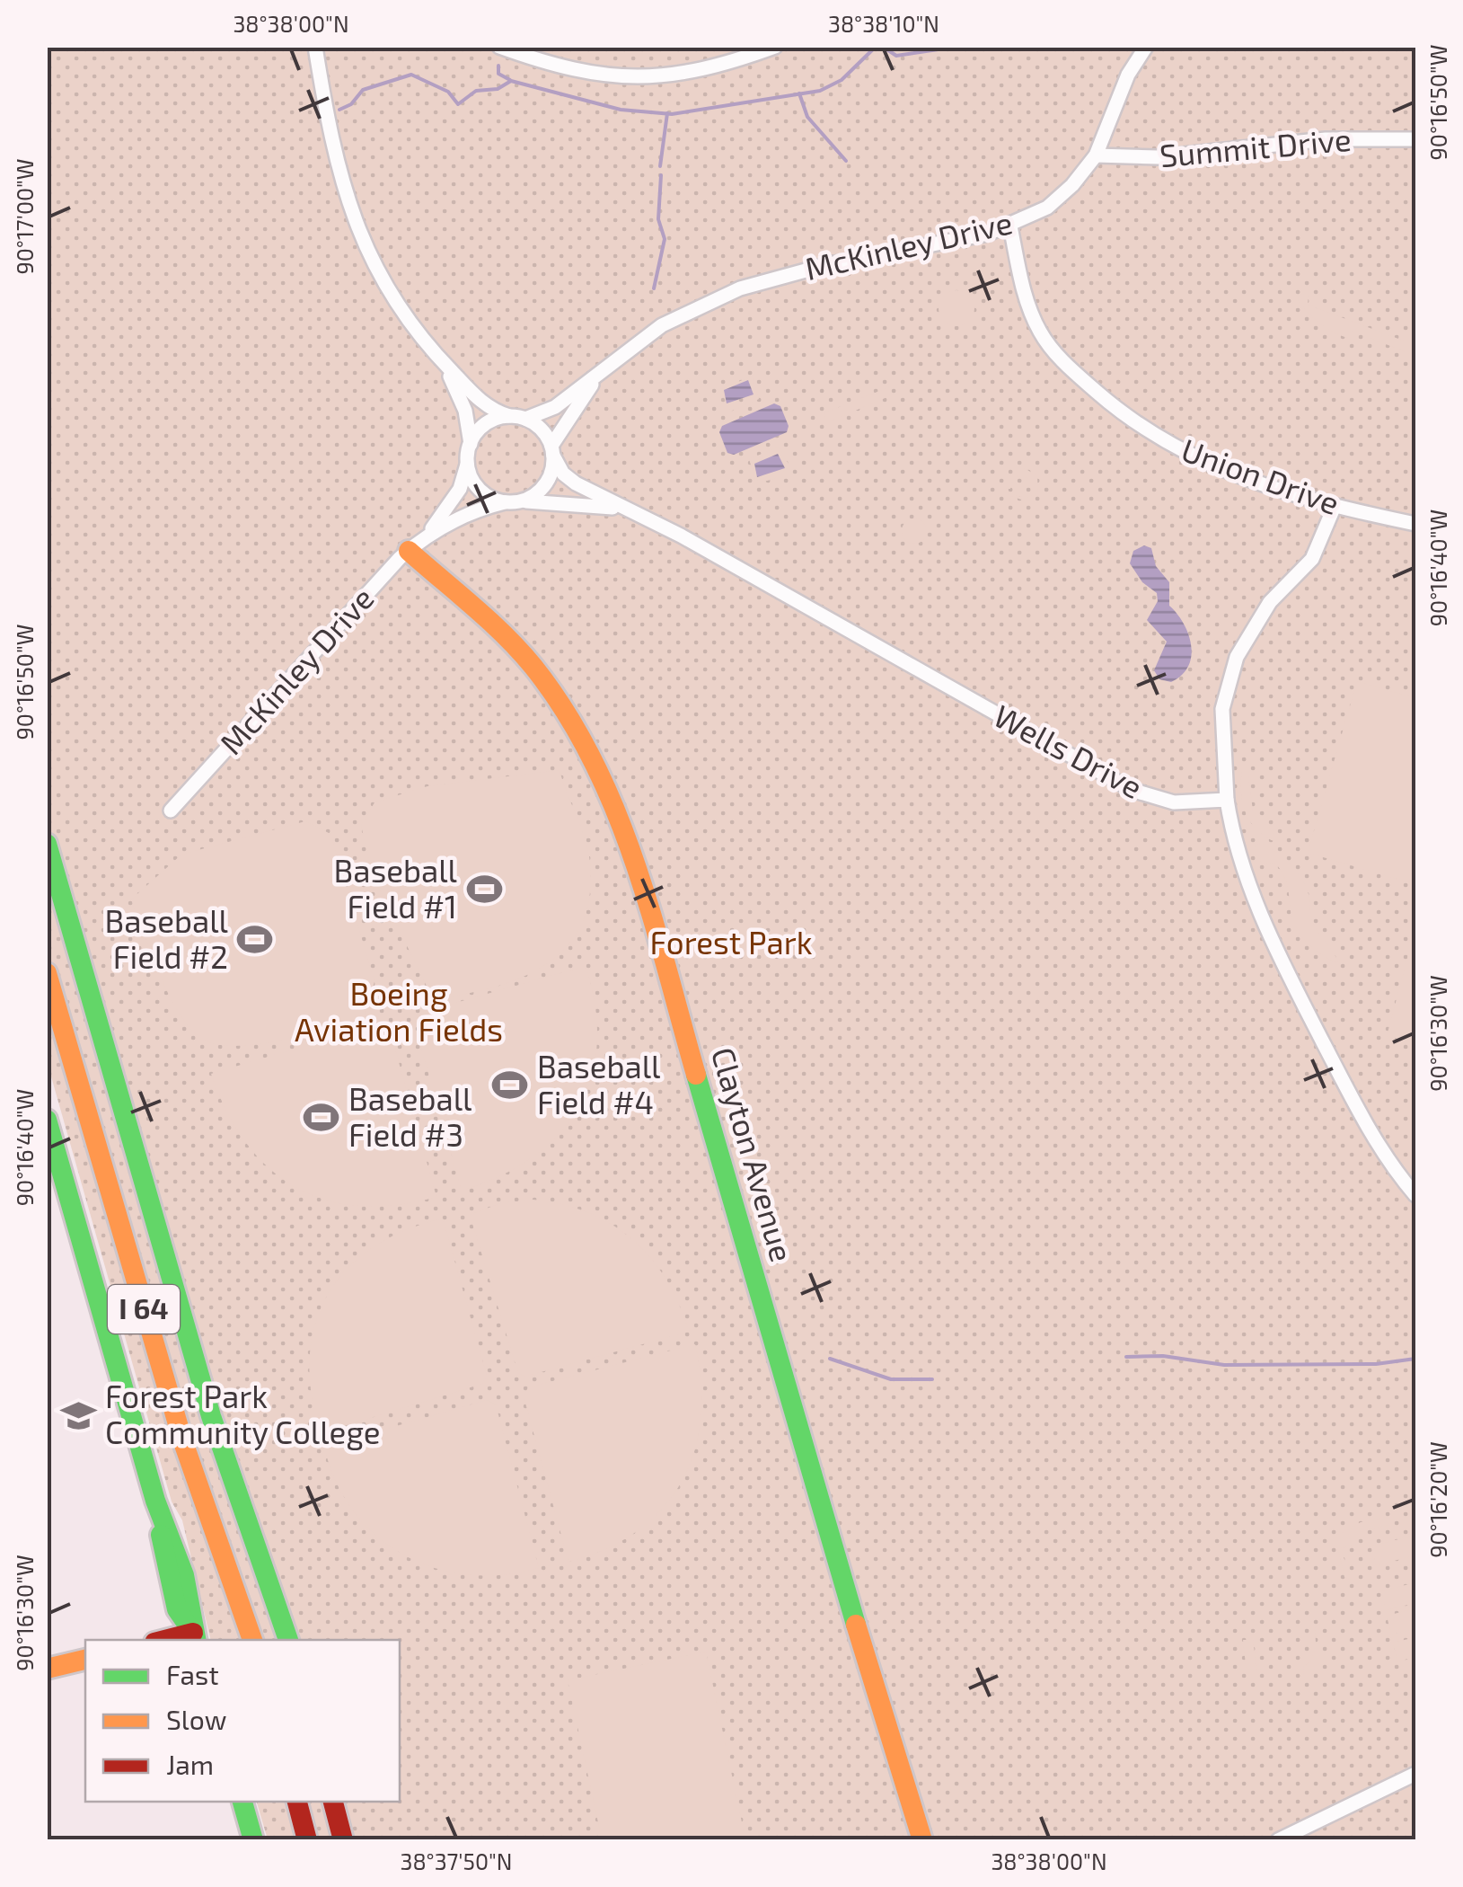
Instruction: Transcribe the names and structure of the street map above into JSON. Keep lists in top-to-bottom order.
{
  "streets": {
    "main road": ["Clayton Avenue", "I 64"],
    "street": [
      "Summit Drive",
      "McKinley Drive",
      "Union Drive",
      "Wells Drive"
    ]
  },
  "crossings": [
    ["Summit Drive", "McKinley Drive"],
    ["McKinley Drive", "Union Drive"],
    ["McKinley Drive", "Wells Drive"],
    ["McKinley Drive", "Clayton Avenue"]
  ],
  "parks": ["Forest Park", "Boeing Aviation Fields"],
  "places": {
    "sports": [
      "Baseball Field #1",
      "Baseball Field #2",
      "Baseball Field #4",
      "Baseball Field #3"
    ],
    "school or university": ["Forest Park Community College"]
  },
  "legend": ["Fast", "Slow", "Jam"],
  "coordinates": [
    "38°38'00\"N",
    "38°38'10\"N",
    "90°16'50\"W",
    "90°17'00\"W",
    "90°16'40\"W",
    "90°16'30\"W",
    "90°16'20\"W",
    "38°37'50\"N"
  ]
}
